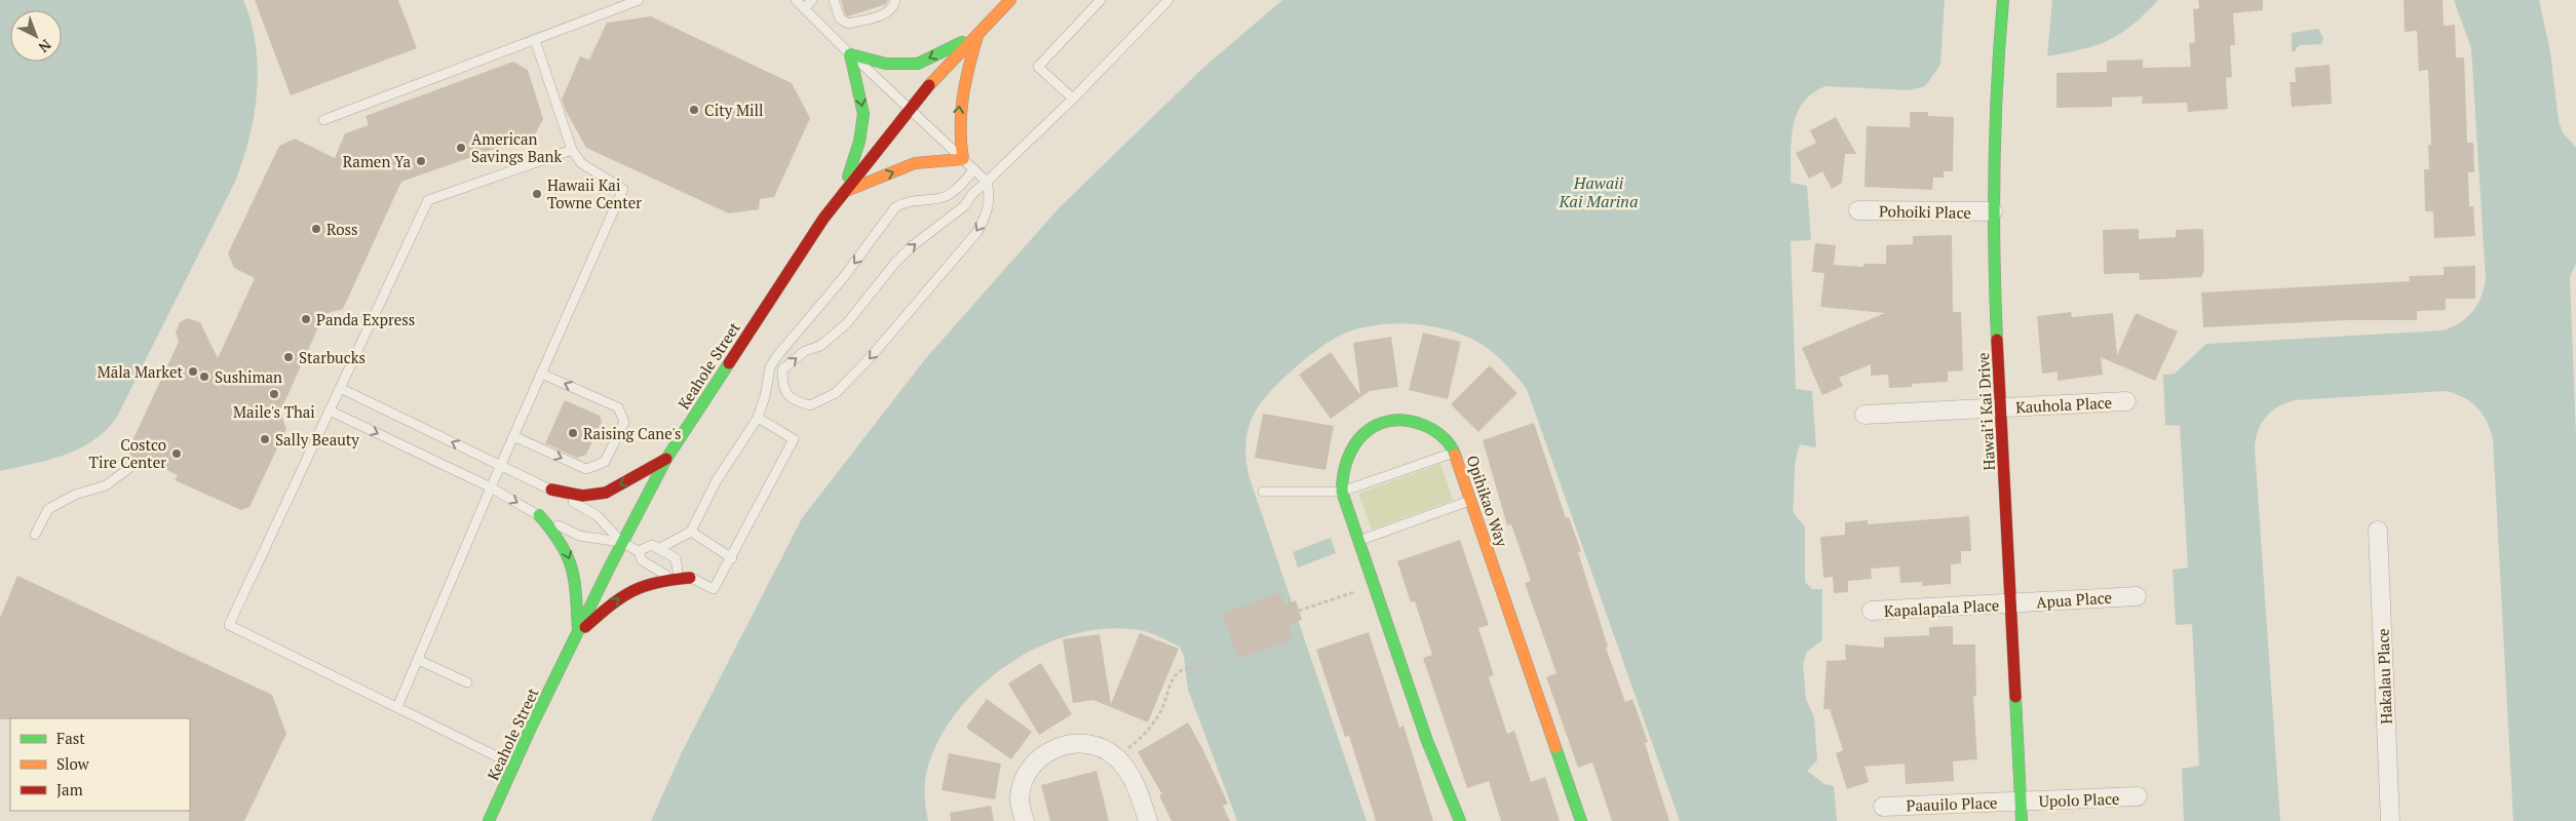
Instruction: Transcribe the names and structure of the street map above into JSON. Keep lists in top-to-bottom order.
{
  "streets": {
    "main road": ["Keahole Street", "Hawai’i Kai Drive", "Opihikao Way"],
    "street": [
      "Pohoiki Place",
      "Kauhola Place",
      "Apua Place",
      "Kapalapala Place",
      "Hakalau Place",
      "Upolo Place",
      "Paauilo Place"
    ]
  },
  "crossings": [
    ["Pohoiki Place", "Hawai’i Kai Drive"],
    ["Kauhola Place", "Hawai’i Kai Drive"],
    ["Hawai’i Kai Drive", "Apua Place"],
    ["Hawai’i Kai Drive", "Kapalapala Place"],
    ["Hawai’i Kai Drive", "Upolo Place"],
    ["Hawai’i Kai Drive", "Paauilo Place"],
    ["Apua Place", "Kapalapala Place"],
    ["Upolo Place", "Paauilo Place"]
  ],
  "water": ["Hawaii Kai Marina"],
  "places": [
    "City Mill",
    "American Savings Bank",
    "Ramen Ya",
    "Hawaii Kai Towne Center",
    "Ross",
    "Panda Express",
    "Starbucks",
    "Māla Market",
    "Sushiman",
    "Maile's Thai",
    "Raising Cane's",
    "Sally Beauty",
    "Costco Tire Center"
  ],
  "legend": ["Fast", "Slow", "Jam"],
  "north": "bottom right"
}
